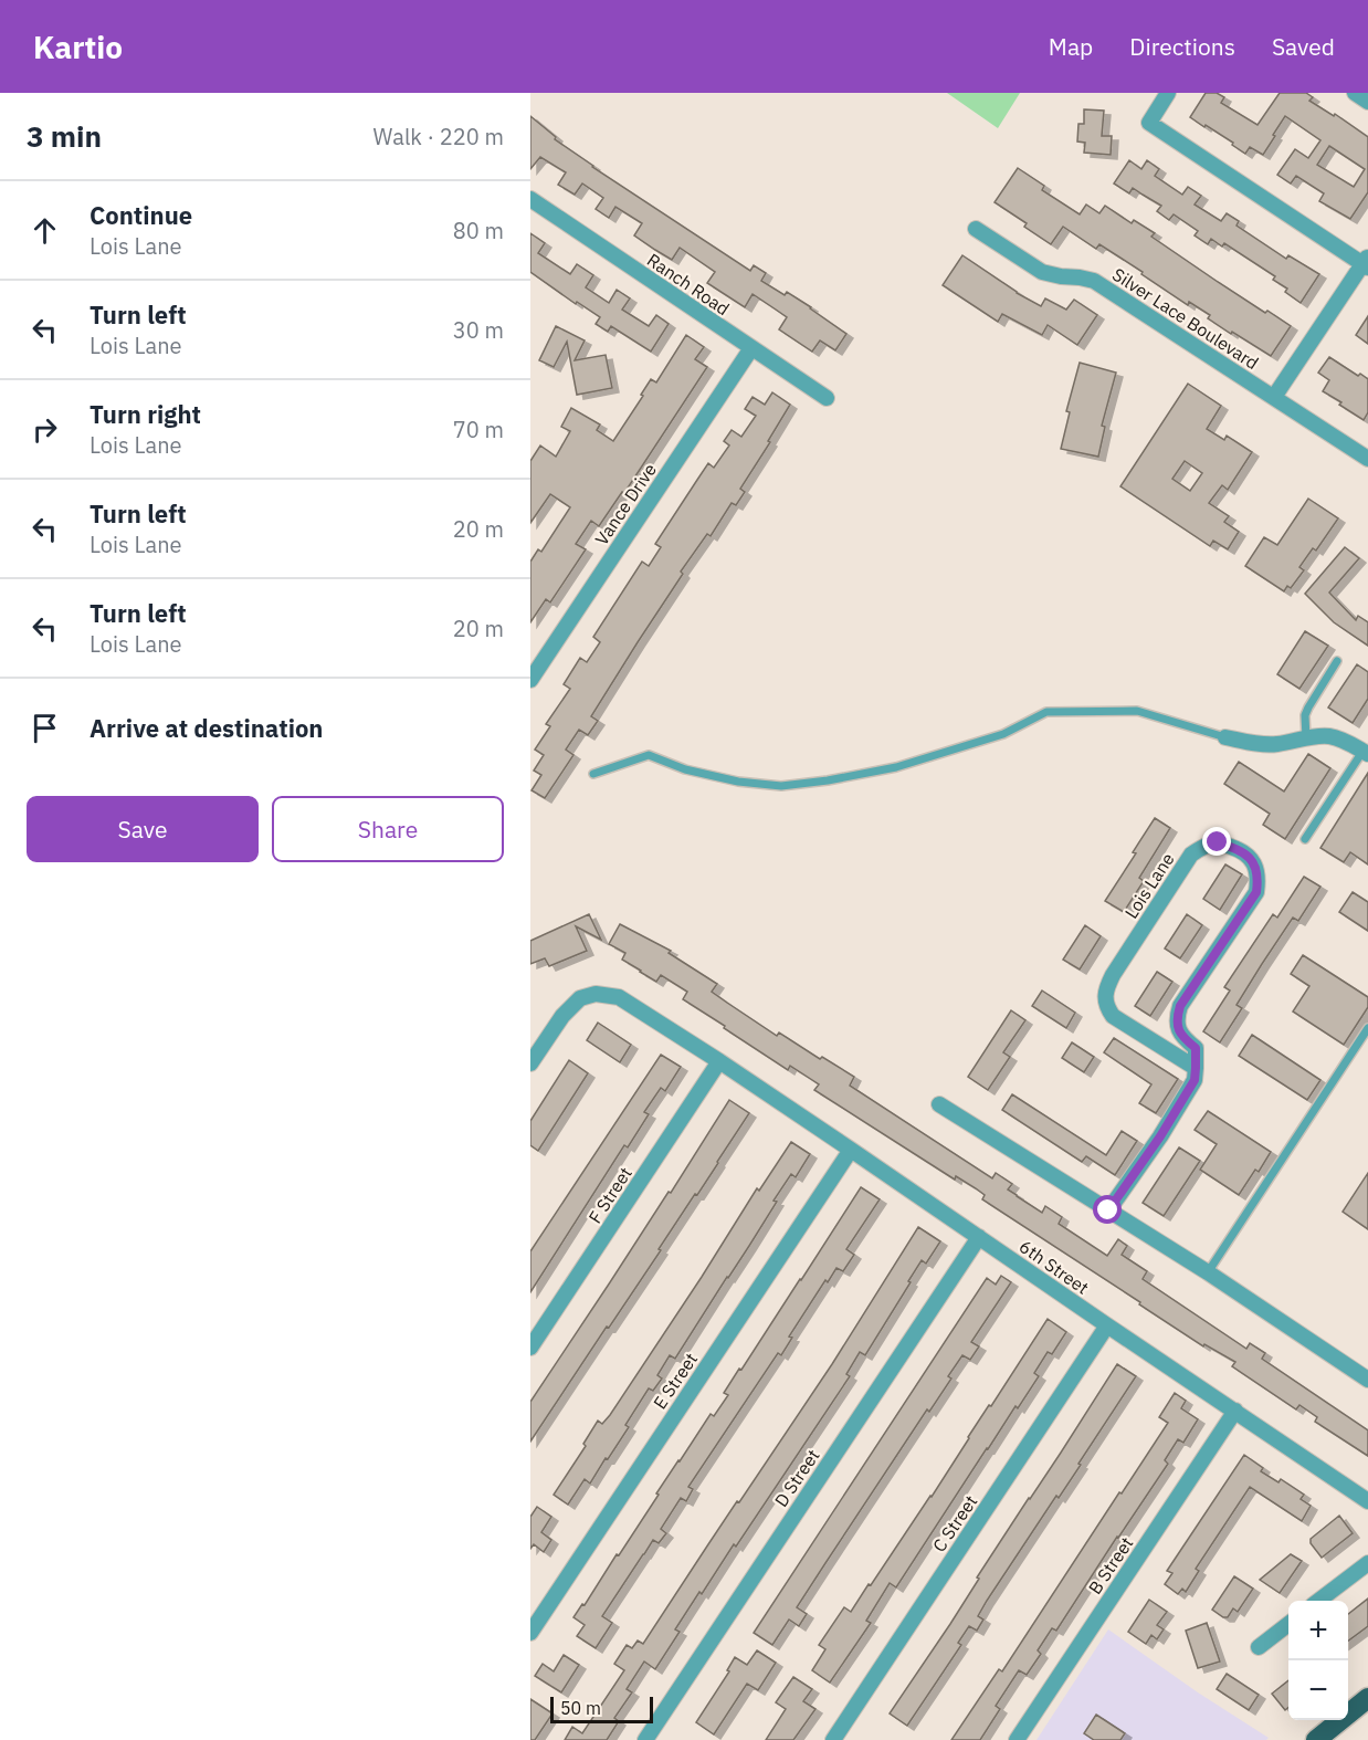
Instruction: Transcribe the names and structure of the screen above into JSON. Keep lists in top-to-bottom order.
{
  "streets": {
    "street": [
      "Ranch Road",
      "Silver Lace Boulevard",
      "Vance Drive",
      "Lois Lane",
      "F Street",
      "6th Street",
      "E Street",
      "D Street",
      "C Street",
      "B Street"
    ]
  },
  "crossings": [
    ["Ranch Road", "Vance Drive"],
    ["F Street", "6th Street"],
    ["6th Street", "E Street"],
    ["6th Street", "D Street"],
    ["6th Street", "C Street"],
    ["6th Street", "B Street"]
  ],
  "scale_bar": "50 m",
  "page": {
    "header": "Kartio",
    "nav": ["Map", "Directions", "Saved"],
    "heading": ["3 min", "Walk · 220 m"],
    "list": [
      ["Continue", "Lois Lane", "80 m"],
      ["Turn left", "Lois Lane", "30 m"],
      ["Turn right", "Lois Lane", "70 m"],
      ["Turn left", "Lois Lane", "20 m"],
      ["Turn left", "Lois Lane", "20 m"],
      "Arrive at destination"
    ],
    "buttons": ["Save", "Share"],
    "map_buttons": ["+", "−"],
    "scale": "50 m"
  }
}
